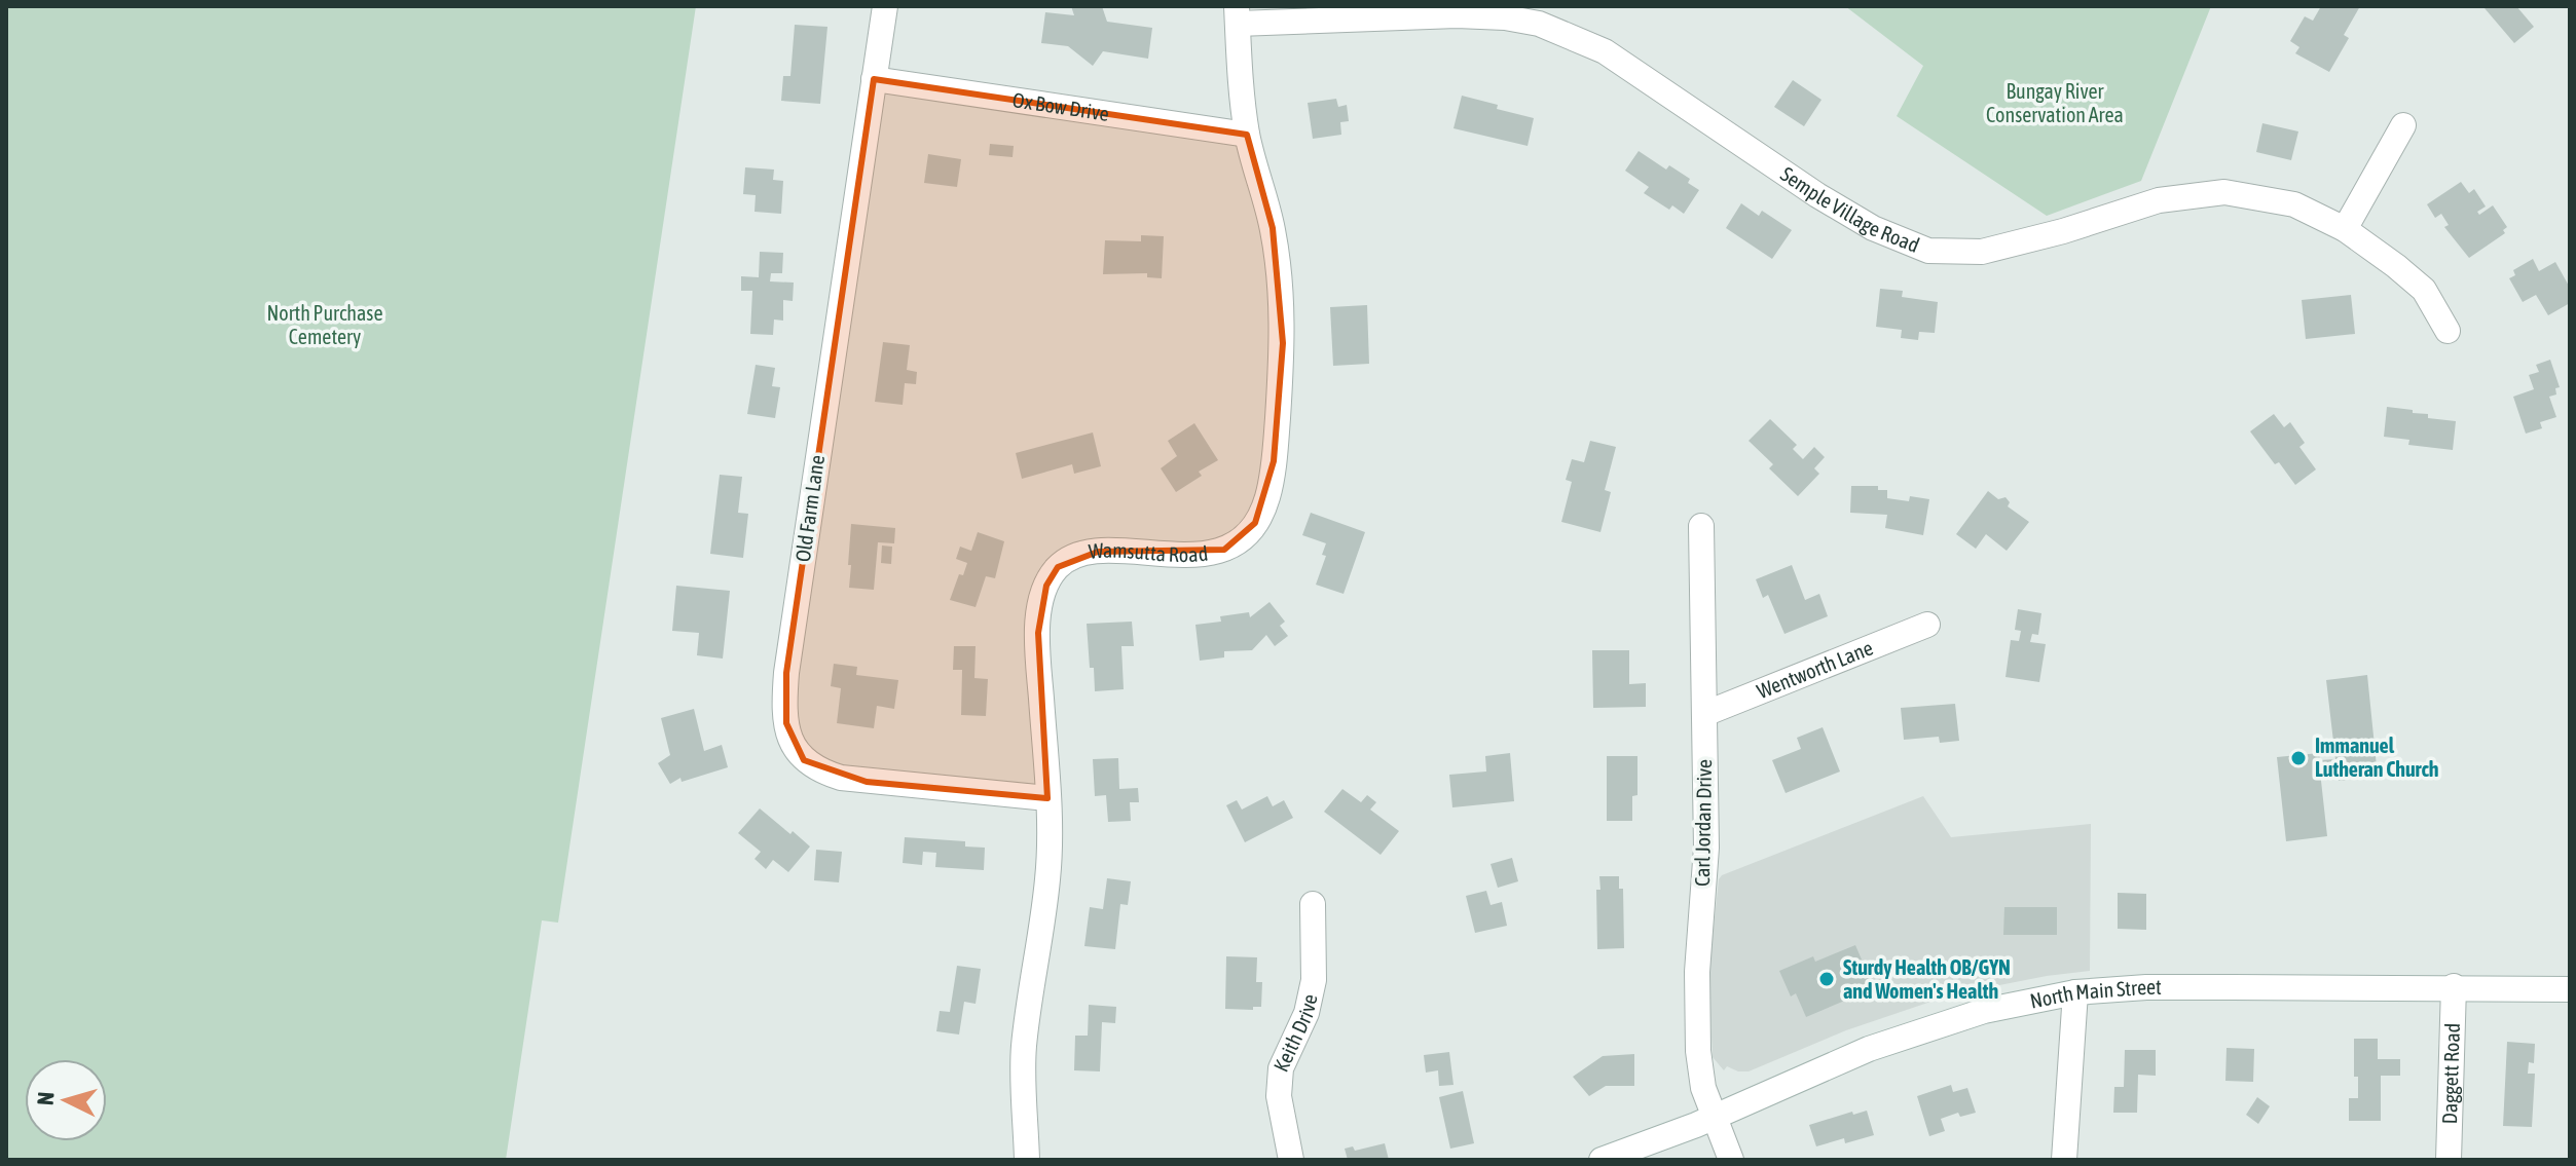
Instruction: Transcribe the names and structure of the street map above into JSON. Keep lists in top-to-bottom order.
{
  "streets": {
    "street": [
      "Ox Bow Drive",
      "Semple Village Road",
      "Old Farm Lane",
      "Wamsutta Road",
      "Wentworth Lane",
      "Carl Jordan Drive",
      "North Main Street",
      "Keith Drive",
      "Daggett Road"
    ]
  },
  "crossings": [
    ["Ox Bow Drive", "Old Farm Lane"],
    ["Ox Bow Drive", "Wamsutta Road"],
    ["Semple Village Road", "Wamsutta Road"],
    ["Old Farm Lane", "Wamsutta Road"],
    ["Wentworth Lane", "Carl Jordan Drive"],
    ["Carl Jordan Drive", "North Main Street"],
    ["North Main Street", "Daggett Road"]
  ],
  "parks": ["Bungay River Conservation Area", "North Purchase Cemetery"],
  "places": ["Immanuel Lutheran Church", "Sturdy Health OB/GYN and Women's Health"],
  "north": "left"
}
